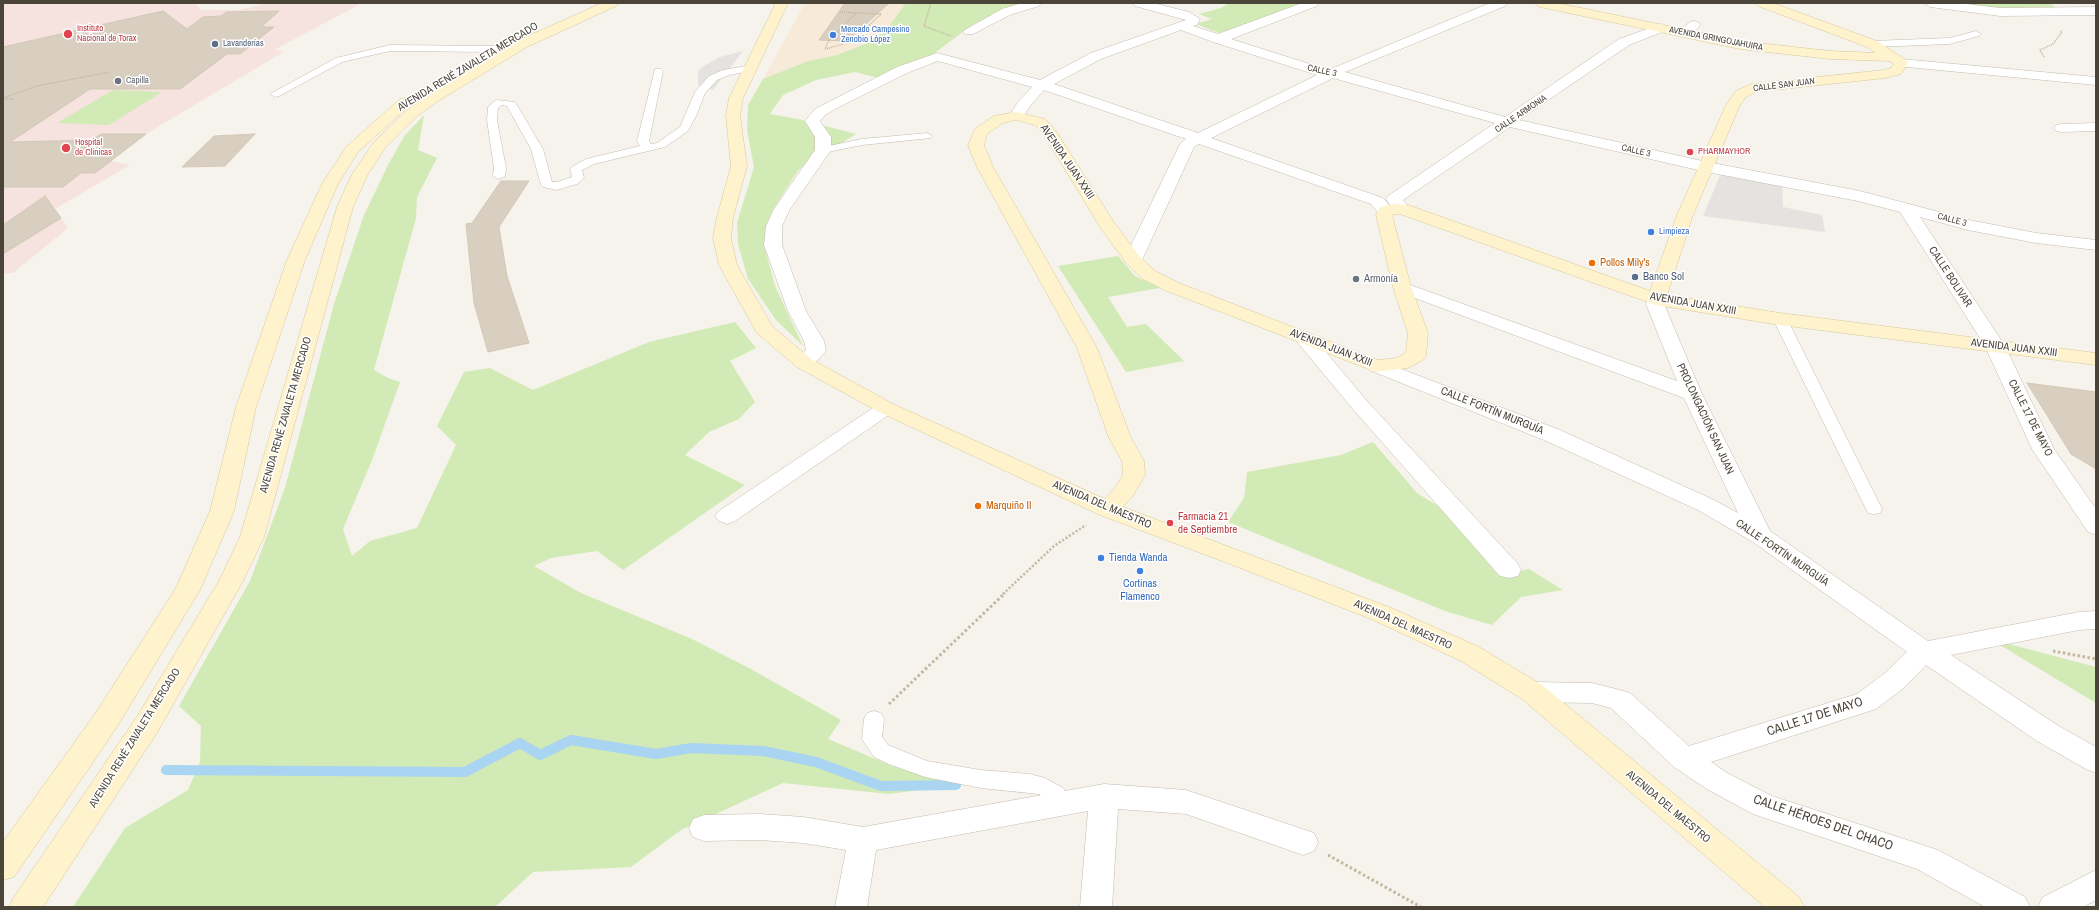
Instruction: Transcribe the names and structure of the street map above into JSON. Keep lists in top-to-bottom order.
{
  "streets": {
    "main road": [
      "AVENIDA GRINGOJAHUIRA",
      "AVENIDA RENÉ ZAVALETA MERCADO",
      "CALLE SAN JUAN",
      "AVENIDA JUAN XXIII",
      "AVENIDA DEL MAESTRO"
    ],
    "street": [
      "CALLE 3",
      "CALLE ARMONIA",
      "CALLE BOLIVAR",
      "CALLE FORTÍN MURGUÍA",
      "CALLE 17 DE MAYO",
      "PROLONGACIÓN SAN JUAN",
      "CALLE HÉROES DEL CHACO"
    ]
  },
  "crossings": [
    ["AVENIDA GRINGOJAHUIRA", "CALLE SAN JUAN"],
    ["AVENIDA GRINGOJAHUIRA", "CALLE ARMONIA"],
    ["CALLE 3", "CALLE SAN JUAN"],
    ["CALLE 3", "CALLE ARMONIA"],
    ["CALLE 3", "CALLE BOLIVAR"],
    ["CALLE SAN JUAN", "AVENIDA JUAN XXIII"],
    ["CALLE SAN JUAN", "PROLONGACIÓN SAN JUAN"],
    ["CALLE ARMONIA", "AVENIDA JUAN XXIII"],
    ["AVENIDA JUAN XXIII", "CALLE BOLIVAR"],
    ["AVENIDA JUAN XXIII", "CALLE FORTÍN MURGUÍA"],
    ["AVENIDA JUAN XXIII", "CALLE 17 DE MAYO"],
    ["AVENIDA JUAN XXIII", "PROLONGACIÓN SAN JUAN"],
    ["AVENIDA JUAN XXIII", "AVENIDA DEL MAESTRO"],
    ["CALLE BOLIVAR", "CALLE 17 DE MAYO"],
    ["CALLE FORTÍN MURGUÍA", "CALLE 17 DE MAYO"],
    ["CALLE FORTÍN MURGUÍA", "PROLONGACIÓN SAN JUAN"],
    ["CALLE 17 DE MAYO", "CALLE HÉROES DEL CHACO"],
    ["AVENIDA DEL MAESTRO", "CALLE HÉROES DEL CHACO"]
  ],
  "places": [
    "Instituto Nacional de Torax",
    "Mercado Campesino Zenobio López",
    "Lavanderías",
    "Capilla",
    "Hospital de Clínicas",
    "PHARMAYHOR",
    "Limpieza",
    "Pollos Mily's",
    "Banco Sol",
    "Armonía",
    "Marquiño II",
    "Farmacia 21 de Septiembre",
    "Tienda Wanda",
    "Cortinas Flamenco"
  ]
}
